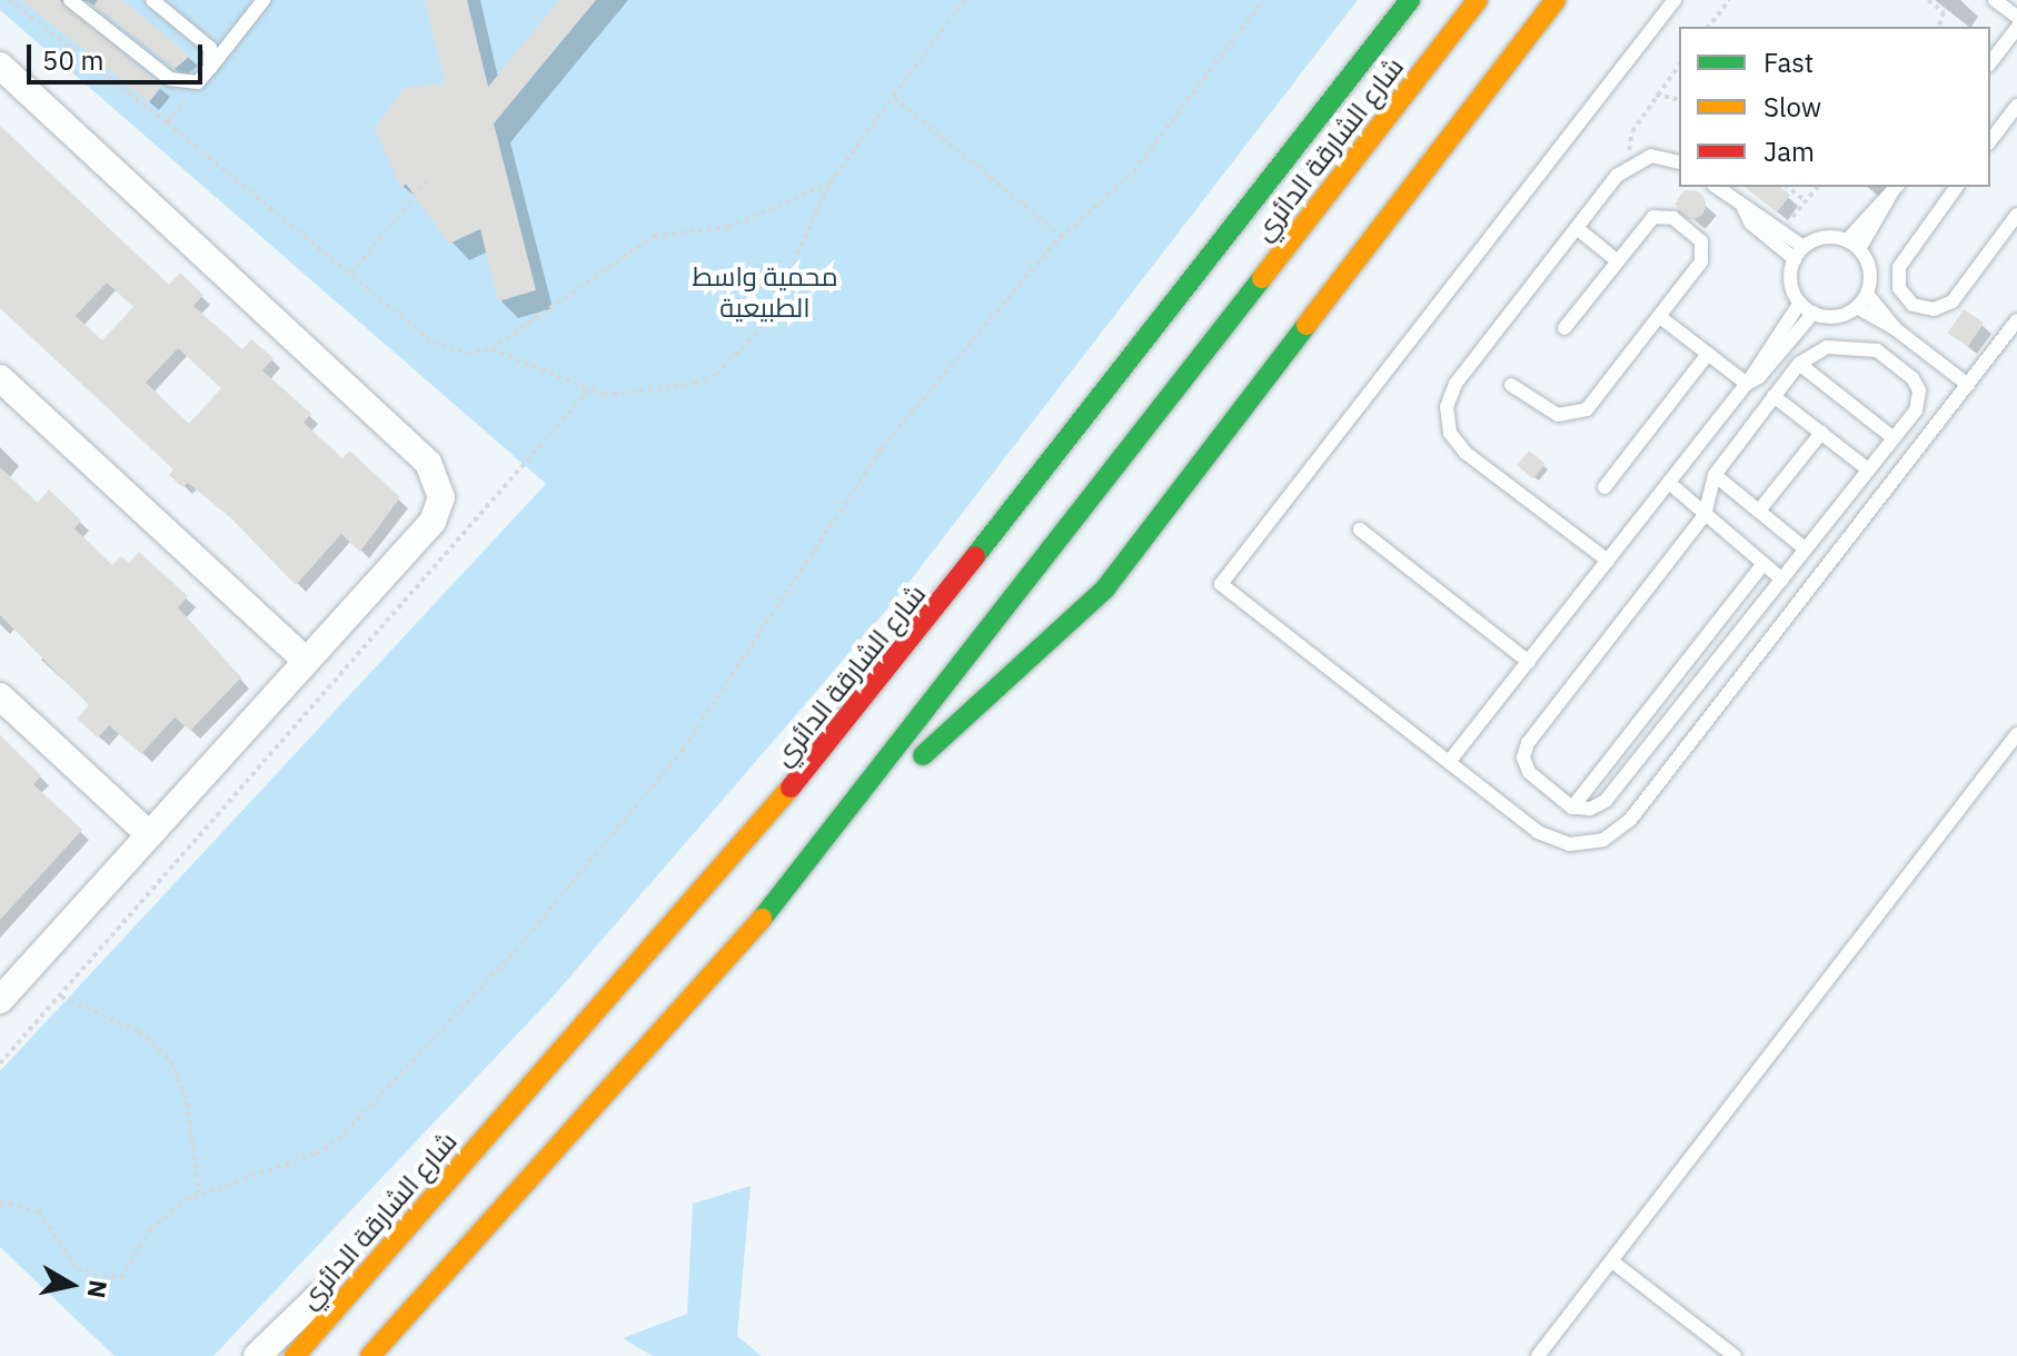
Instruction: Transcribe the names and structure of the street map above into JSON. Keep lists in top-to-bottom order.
{
  "streets": {
    "highway": ["شارع الشارقة الدائري"]
  },
  "parks": ["محمية واسط الطبيعية"],
  "legend": ["Fast", "Slow", "Jam"],
  "scale_bar": "50 m",
  "north": "right"
}
